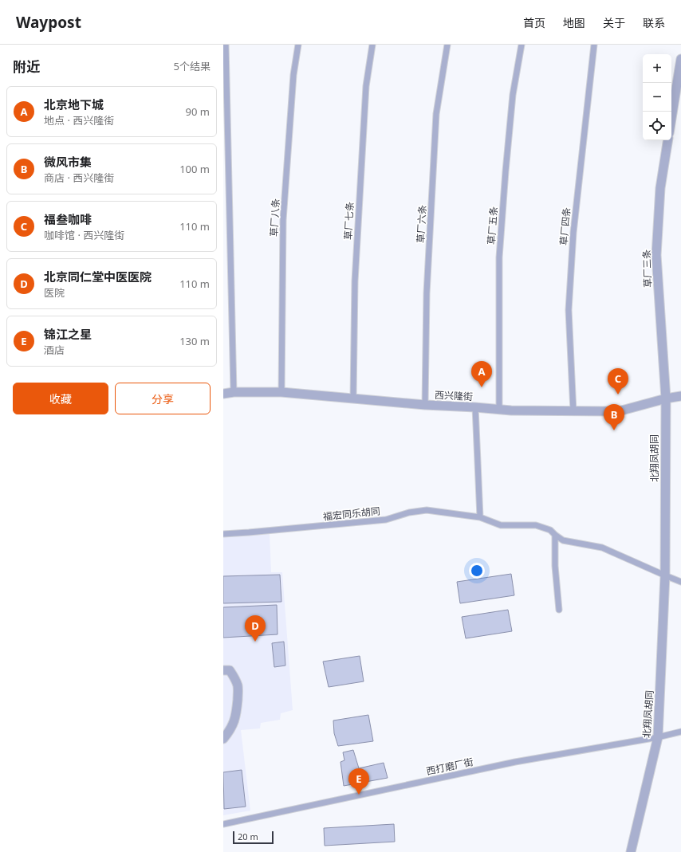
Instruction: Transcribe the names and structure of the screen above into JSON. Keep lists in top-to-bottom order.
{
  "streets": {
    "street": ["草厂三条", "西兴隆街", "北翔凤胡同"],
    "lane": [
      "草厂八条",
      "草厂七条",
      "草厂六条",
      "草厂五条",
      "草厂四条",
      "福宏同乐胡同",
      "西打磨厂街"
    ]
  },
  "crossings": [
    ["草厂八条", "西兴隆街"],
    ["草厂七条", "西兴隆街"],
    ["草厂六条", "西兴隆街"],
    ["草厂五条", "西兴隆街"],
    ["草厂四条", "西兴隆街"],
    ["草厂三条", "西兴隆街"],
    ["草厂三条", "北翔凤胡同"],
    ["西兴隆街", "北翔凤胡同"],
    ["北翔凤胡同", "西打磨厂街"]
  ],
  "scale_bar": "20 m",
  "page": {
    "header": "Waypost",
    "nav": [
      "首页",
      "地图",
      "关于",
      "联系"
    ],
    "heading": ["附近", "5个结果"],
    "map_buttons": ["+", "−"],
    "list": [
      {
        "mark": "A",
        "name": "北京地下城",
        "note": "地点 · 西兴隆街",
        "value": "90 m"
      },
      {
        "mark": "B",
        "name": "微风市集",
        "note": "商店 · 西兴隆街",
        "value": "100 m"
      },
      {
        "mark": "C",
        "name": "福叁咖啡",
        "note": "咖啡馆 · 西兴隆街",
        "value": "110 m"
      },
      {
        "mark": "D",
        "name": "北京同仁堂中医医院",
        "note": "医院",
        "value": "110 m"
      },
      {
        "mark": "E",
        "name": "锦江之星",
        "note": "酒店",
        "value": "130 m"
      }
    ],
    "pins": [
      "A",
      "C",
      "B",
      "D",
      "E"
    ],
    "buttons": ["收藏", "分享"],
    "scale": "20 m"
  }
}
